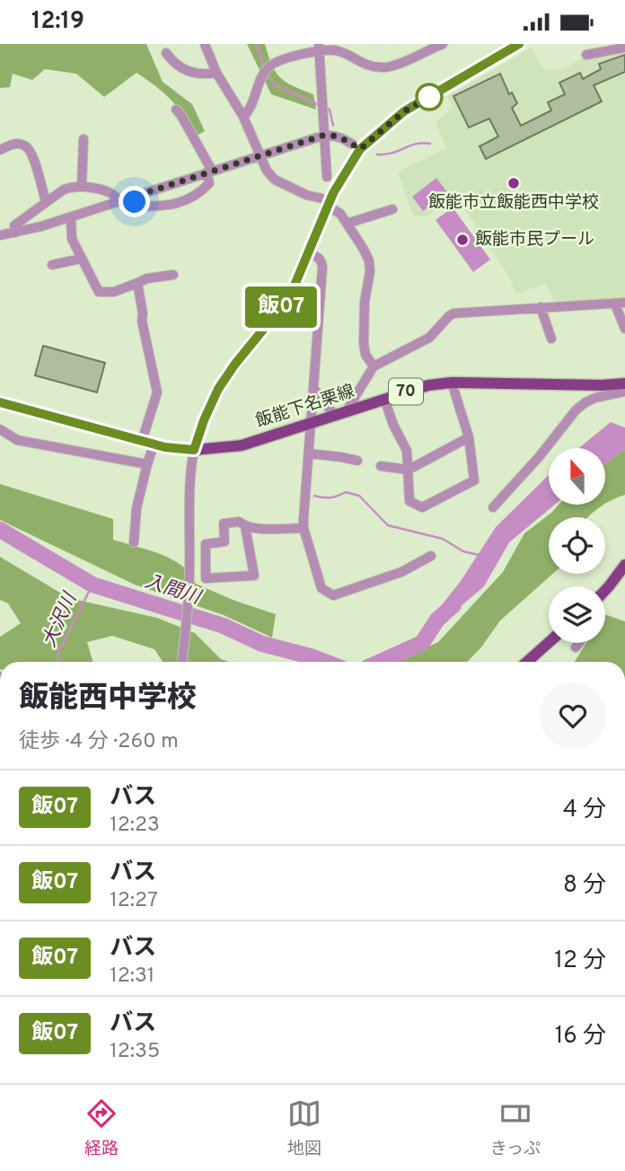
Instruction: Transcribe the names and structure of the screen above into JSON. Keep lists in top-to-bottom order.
{
  "streets": {
    "main road": ["70", "飯能下名栗線"]
  },
  "water": ["入間川", "大沢川"],
  "places": ["飯能市立飯能西中学校", "飯能市民プール"],
  "lines": ["bus line 飯07"],
  "north": "top",
  "page": {
    "status": "12:19",
    "on_map": "飯07",
    "heading": ["飯能西中学校", "徒歩 · 4 分 · 260 m"],
    "list": [
      {
        "mark": "飯07",
        "name": "バス",
        "note": "12:23",
        "value": "4 分"
      },
      {
        "mark": "飯07",
        "name": "バス",
        "note": "12:27",
        "value": "8 分"
      },
      {
        "mark": "飯07",
        "name": "バス",
        "note": "12:31",
        "value": "12 分"
      },
      {
        "mark": "飯07",
        "name": "バス",
        "note": "12:35",
        "value": "16 分"
      }
    ],
    "tabs": ["経路", "地図", "きっぷ"]
  }
}
